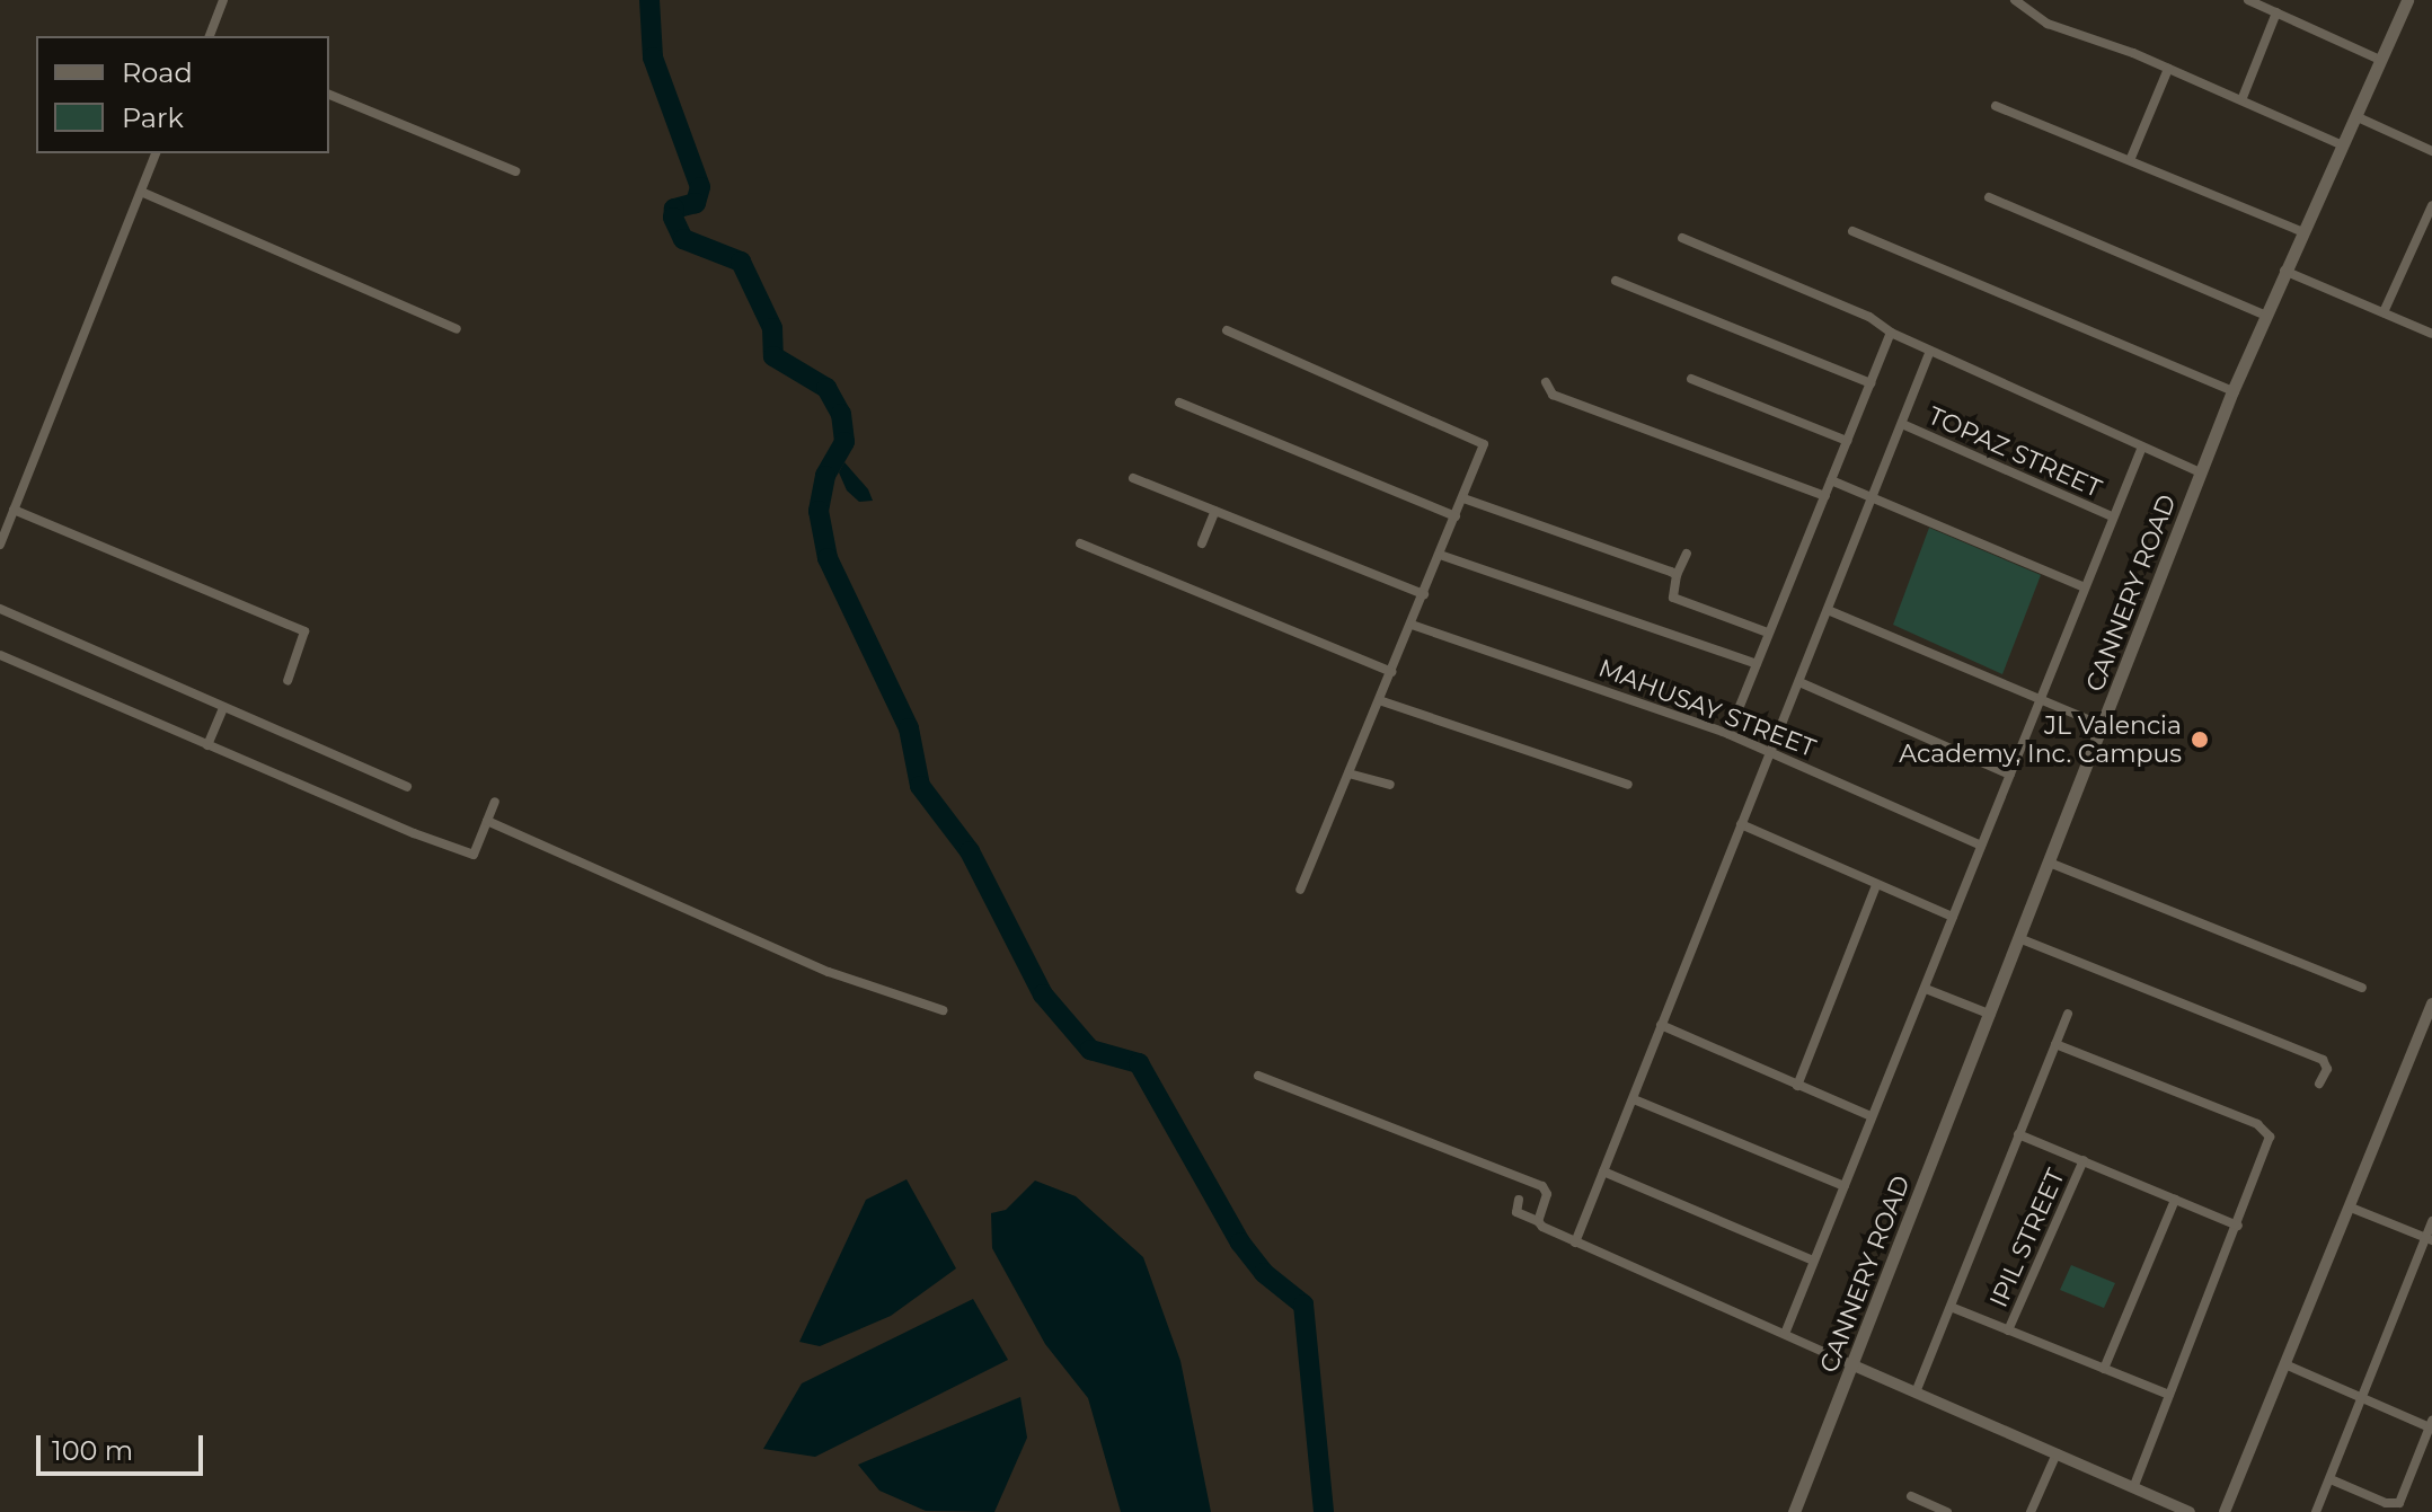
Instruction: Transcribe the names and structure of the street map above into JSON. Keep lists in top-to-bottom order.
{
  "streets": {
    "main road": ["CANNERY ROAD"],
    "street": ["TOPAZ STREET", "MAHUSAY STREET", "IPIL STREET"]
  },
  "places": ["JL Valencia Academy, Inc. Campus"],
  "legend": ["Road", "Park"],
  "scale_bar": "100 m"
}
